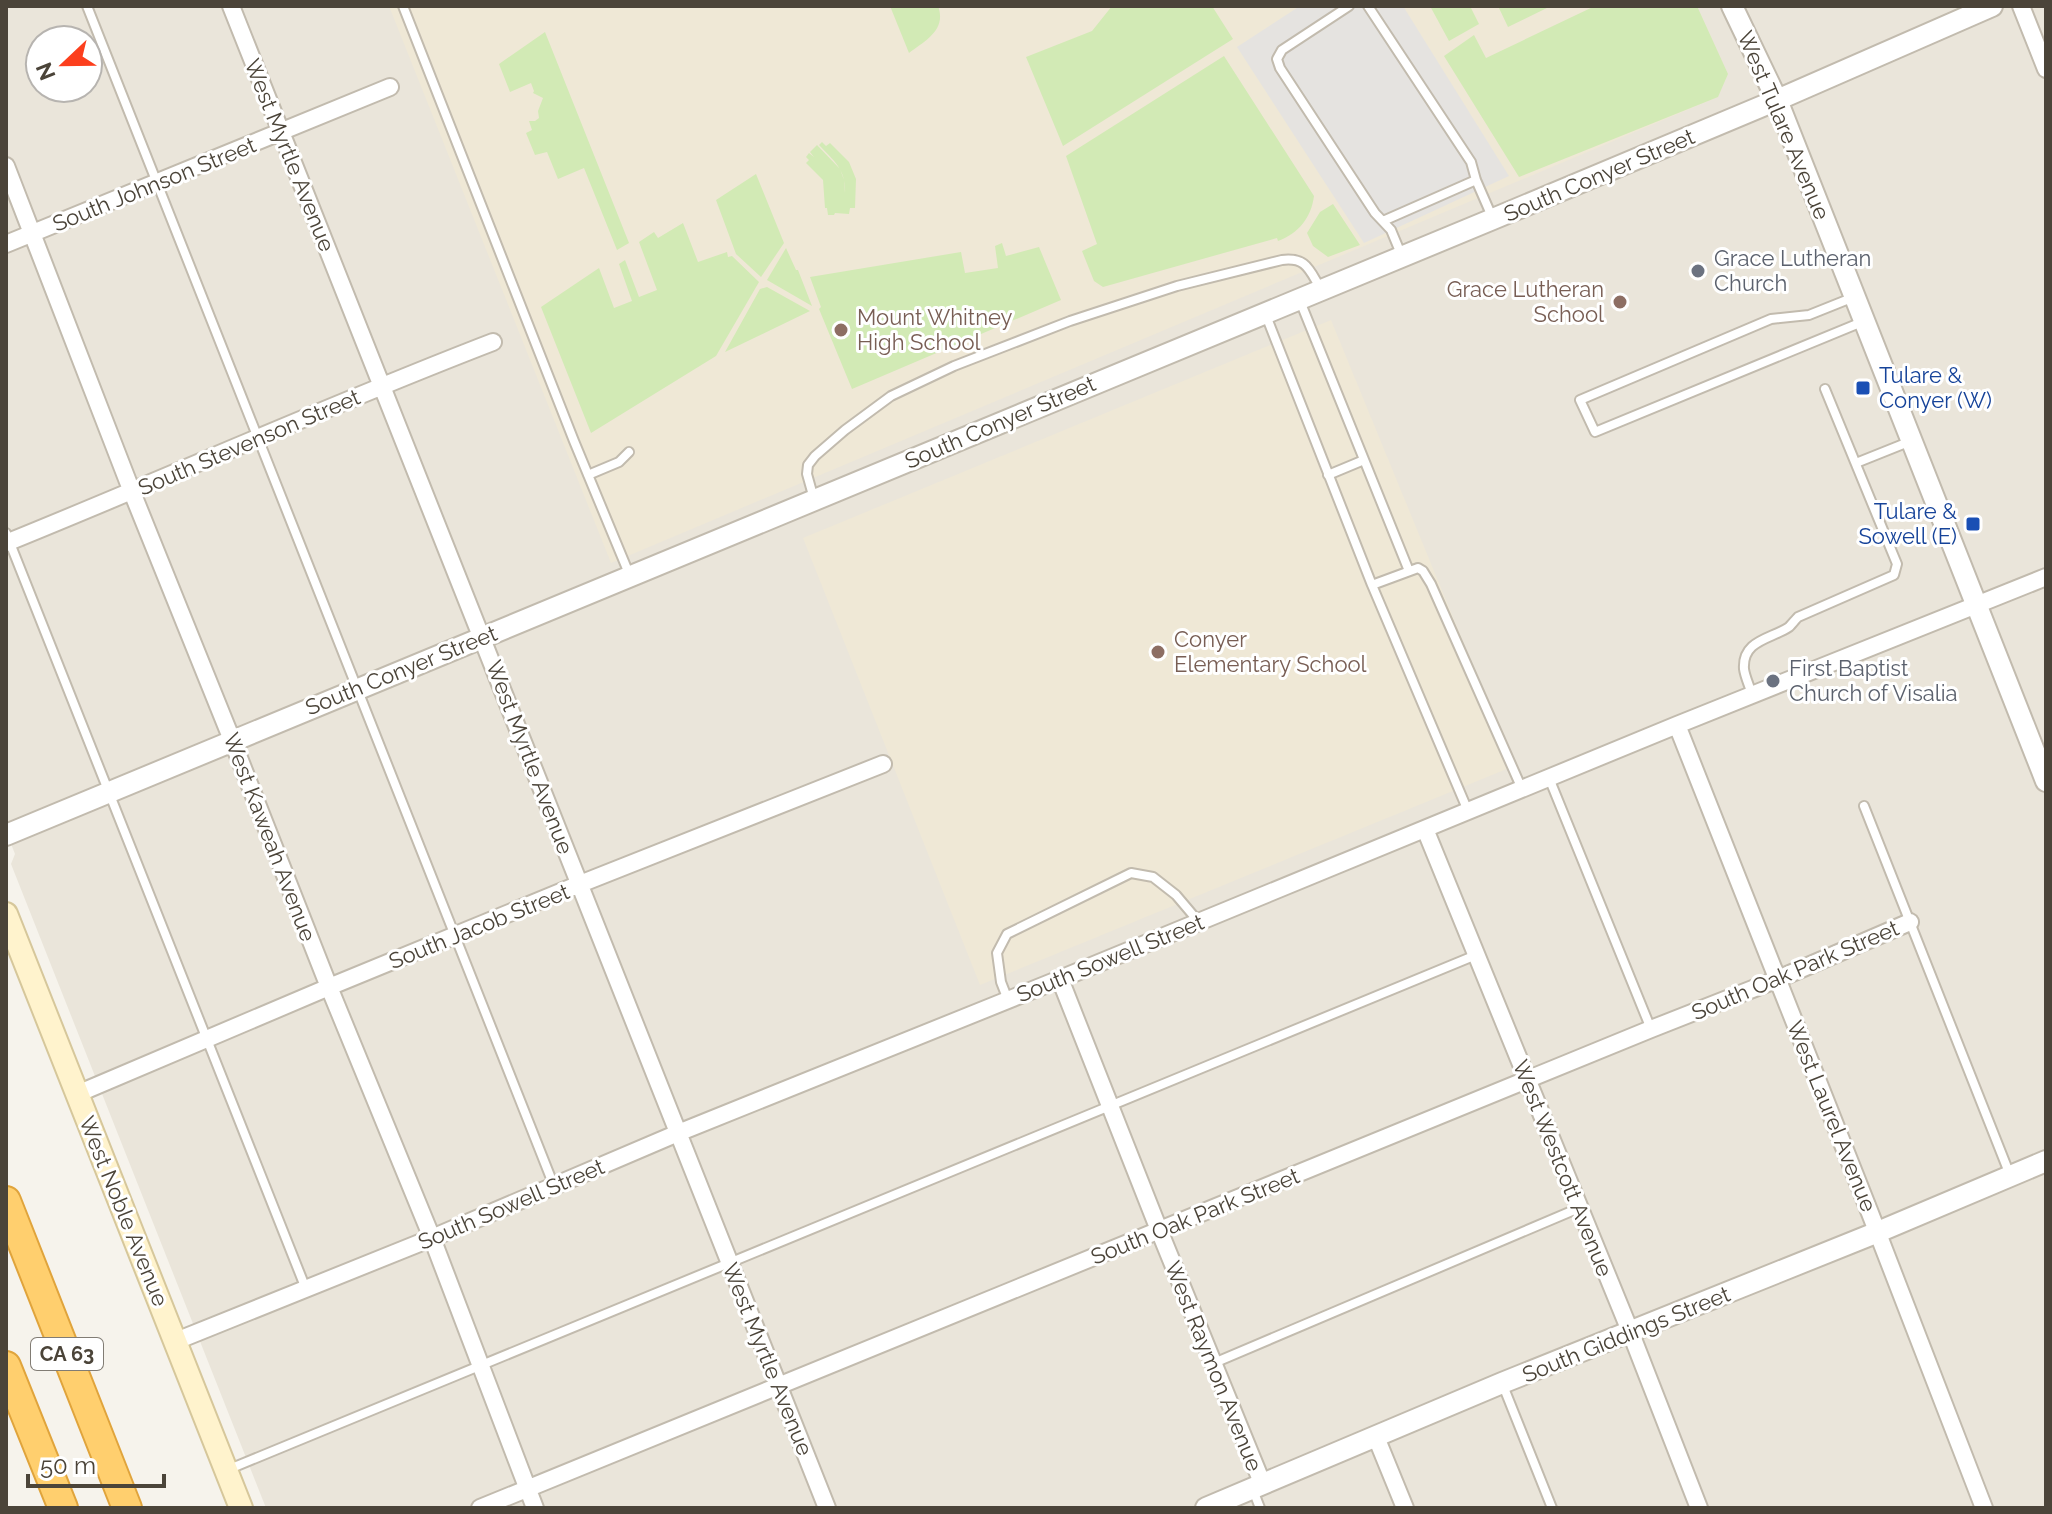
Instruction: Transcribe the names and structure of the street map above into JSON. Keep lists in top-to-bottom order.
{
  "streets": {
    "highway": ["CA 63"],
    "main road": ["West Noble Avenue"],
    "street": [
      "West Tulare Avenue",
      "West Myrtle Avenue",
      "South Conyer Street",
      "South Johnson Street",
      "South Stevenson Street",
      "West Kaweah Avenue",
      "South Jacob Street",
      "South Sowell Street",
      "South Oak Park Street",
      "West Laurel Avenue",
      "West Westcott Avenue",
      "South Giddings Street",
      "West Raymon Avenue"
    ]
  },
  "crossings": [
    ["West Tulare Avenue", "South Conyer Street"],
    ["West Tulare Avenue", "South Sowell Street"],
    ["West Myrtle Avenue", "South Conyer Street"],
    ["West Myrtle Avenue", "South Johnson Street"],
    ["West Myrtle Avenue", "South Stevenson Street"],
    ["West Myrtle Avenue", "South Jacob Street"],
    ["West Myrtle Avenue", "South Sowell Street"],
    ["West Myrtle Avenue", "South Oak Park Street"],
    ["South Conyer Street", "West Kaweah Avenue"],
    ["South Johnson Street", "West Kaweah Avenue"],
    ["South Stevenson Street", "West Kaweah Avenue"],
    ["West Kaweah Avenue", "South Jacob Street"],
    ["West Kaweah Avenue", "South Sowell Street"],
    ["West Kaweah Avenue", "South Oak Park Street"],
    ["South Jacob Street", "West Noble Avenue"],
    ["South Sowell Street", "West Laurel Avenue"],
    ["South Sowell Street", "West Westcott Avenue"],
    ["South Sowell Street", "West Noble Avenue"],
    ["South Sowell Street", "West Raymon Avenue"],
    ["South Oak Park Street", "West Laurel Avenue"],
    ["South Oak Park Street", "West Westcott Avenue"],
    ["South Oak Park Street", "West Raymon Avenue"],
    ["West Laurel Avenue", "South Giddings Street"],
    ["West Westcott Avenue", "South Giddings Street"],
    ["South Giddings Street", "West Raymon Avenue"]
  ],
  "places": {
    "other": [
      "Grace Lutheran Church",
      "Grace Lutheran School",
      "Mount Whitney High School",
      "Conyer Elementary School",
      "First Baptist Church of Visalia"
    ],
    "transit": ["Tulare & Conyer (W)", "Tulare & Sowell (E)"]
  },
  "scale_bar": "50 m",
  "north": "left"
}
